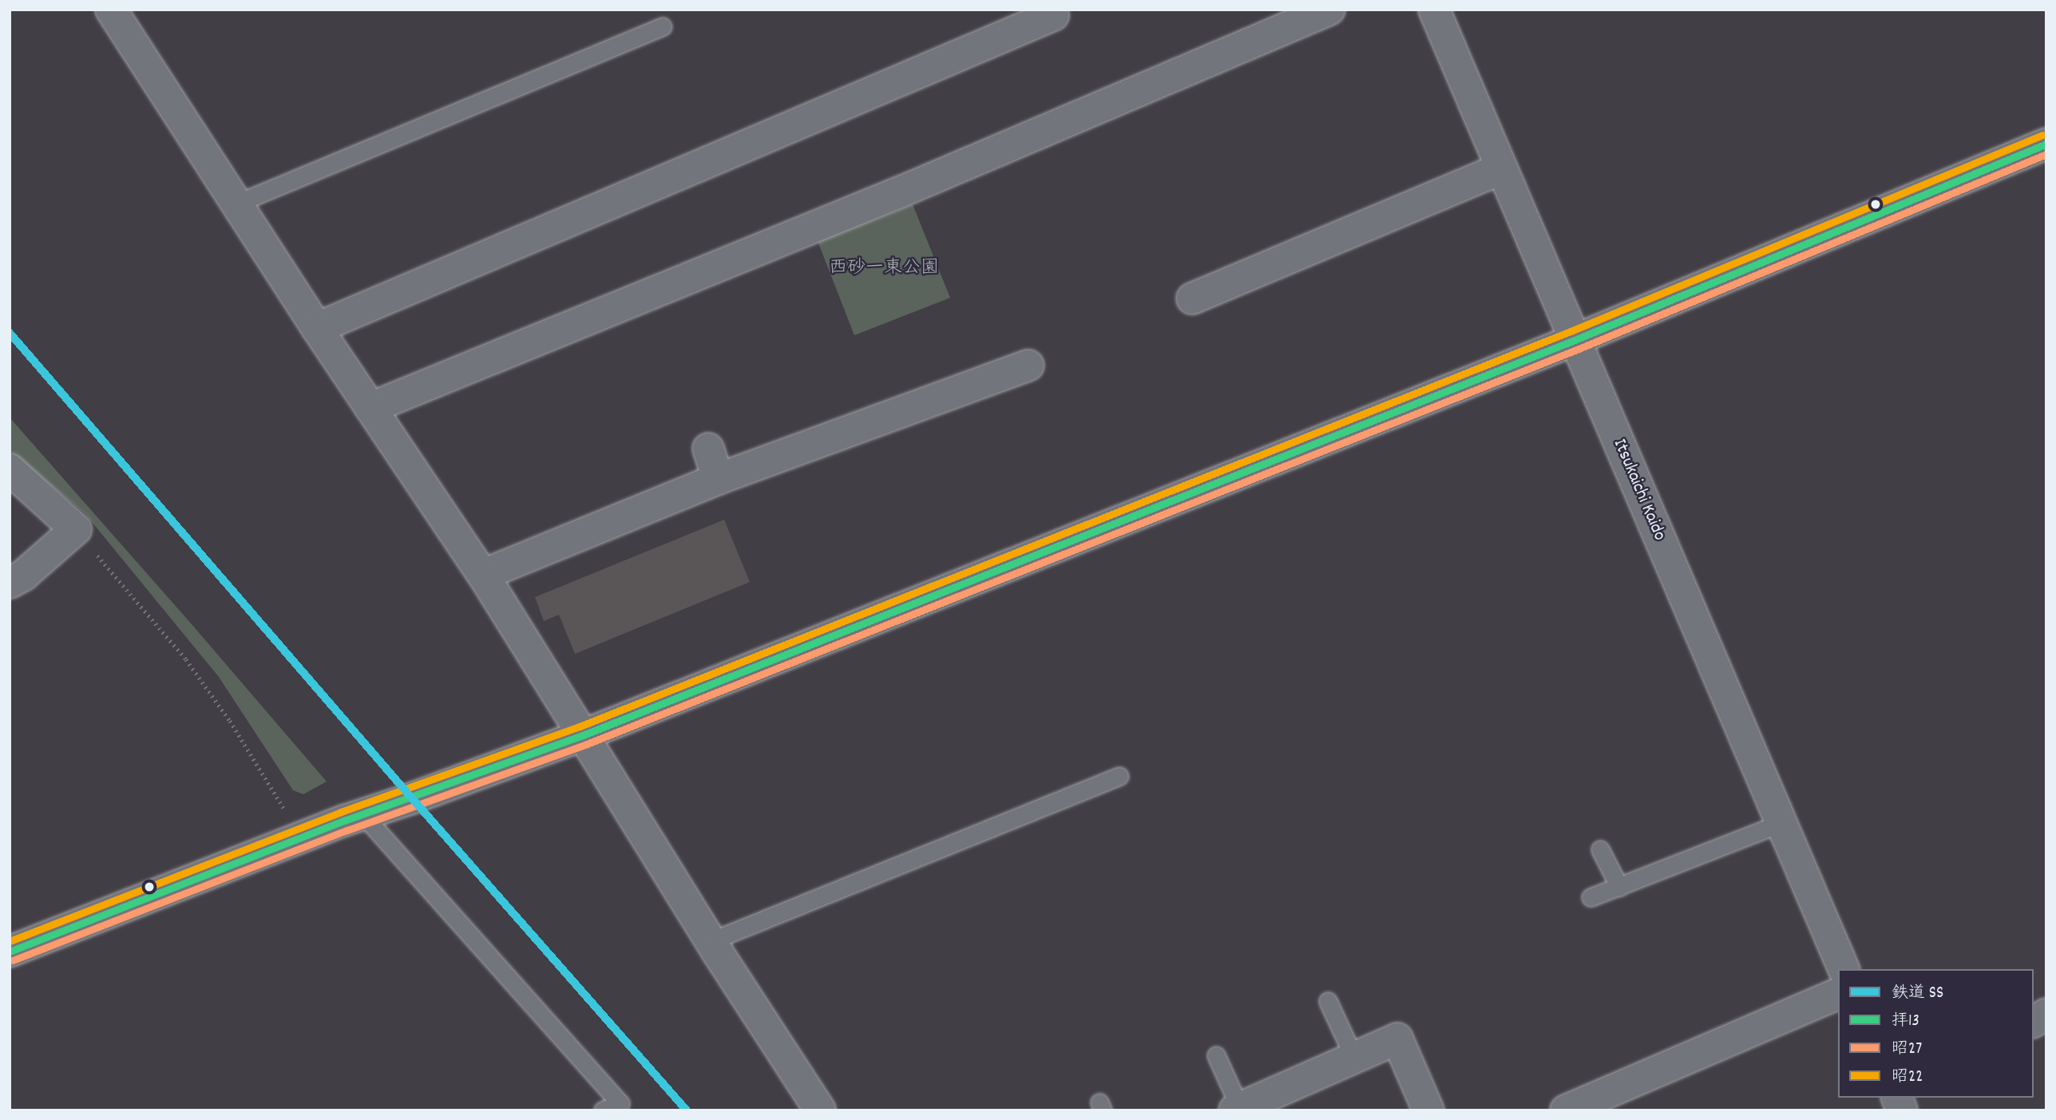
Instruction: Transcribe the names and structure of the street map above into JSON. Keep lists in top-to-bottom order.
{
  "streets": {
    "street": ["Itsukaichi Kaido"]
  },
  "parks": ["西砂一東公園"],
  "lines": [
    "transit line 昭22",
    "transit line 拝13",
    "transit line 昭27",
    "rail line SS"
  ],
  "legend": [
    "鉄道 SS",
    "拝13",
    "昭27",
    "昭22"
  ]
}
